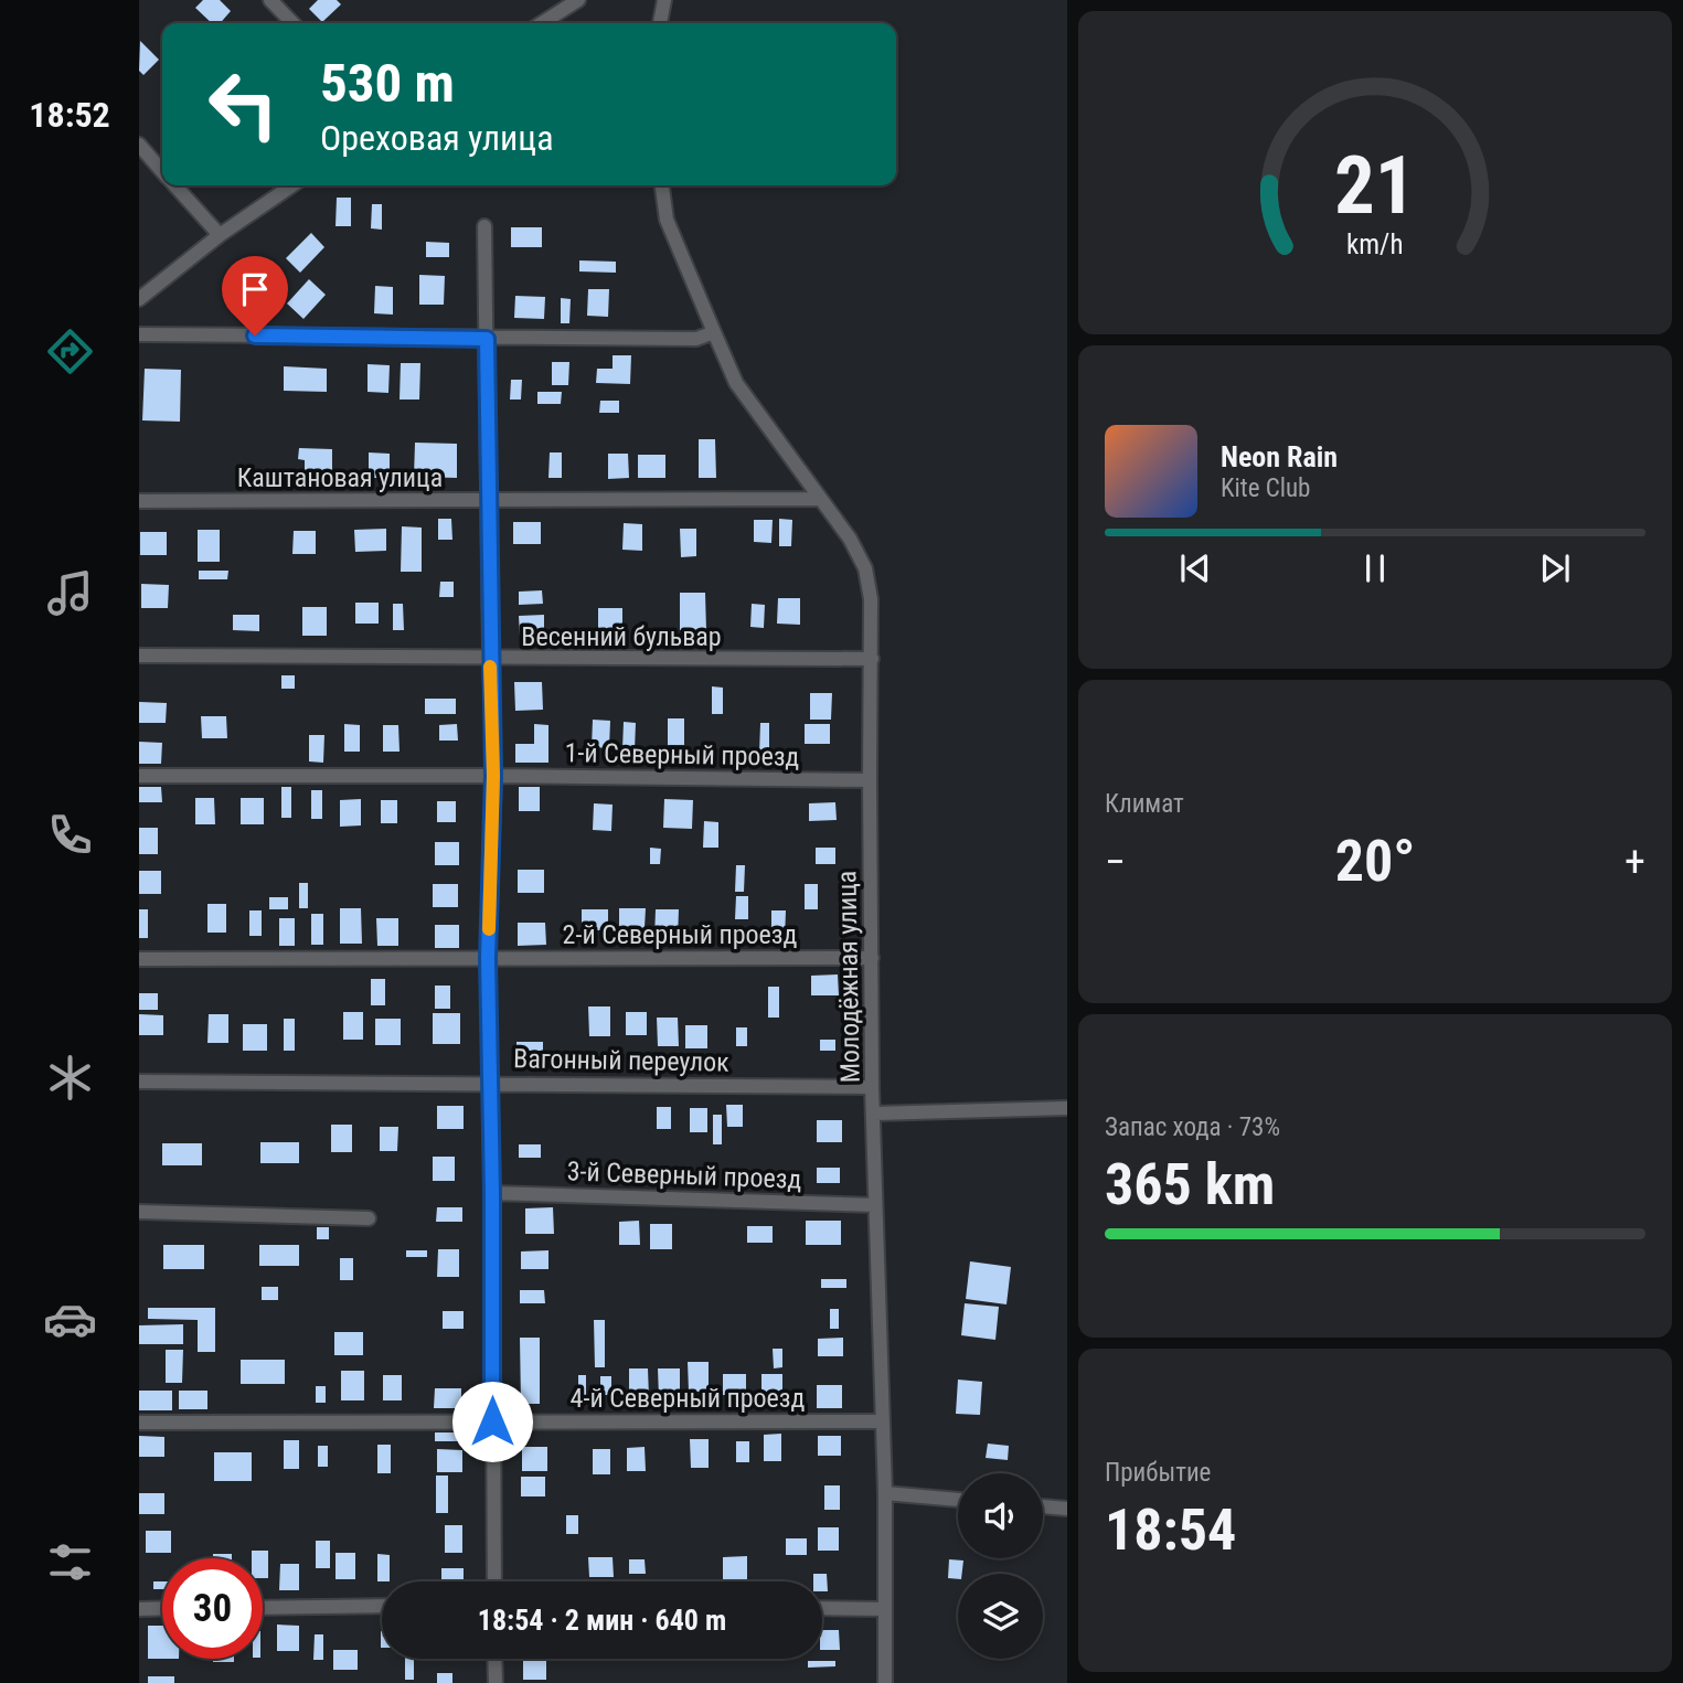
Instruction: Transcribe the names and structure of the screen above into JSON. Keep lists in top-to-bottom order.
{
  "streets": {
    "street": [
      "Каштановая улица",
      "Весенний бульвар",
      "1-й Северный проезд",
      "2-й Северный проезд",
      "Молодёжная улица",
      "Вагонный переулок",
      "3-й Северный проезд",
      "4-й Северный проезд"
    ]
  },
  "crossings": [
    ["Каштановая улица", "Молодёжная улица"],
    ["Весенний бульвар", "Молодёжная улица"],
    ["1-й Северный проезд", "Молодёжная улица"],
    ["2-й Северный проезд", "Молодёжная улица"],
    ["Молодёжная улица", "Вагонный переулок"],
    ["Молодёжная улица", "3-й Северный проезд"],
    ["Молодёжная улица", "4-й Северный проезд"]
  ],
  "page": {
    "tabs": "18:52",
    "turn": ["530 m", "Ореховая улица"],
    "song": ["Neon Rain", "Kite Club"],
    "tile": [
      "Климат",
      ["Запас хода · 73%", "365 km"],
      ["Прибытие", "18:54"]
    ],
    "heat": ["−", "20°", "+"],
    "limit": "30",
    "trip": "18:54 · 2 мин · 640 m",
    "gauge": ["21", "km/h"]
  }
}
